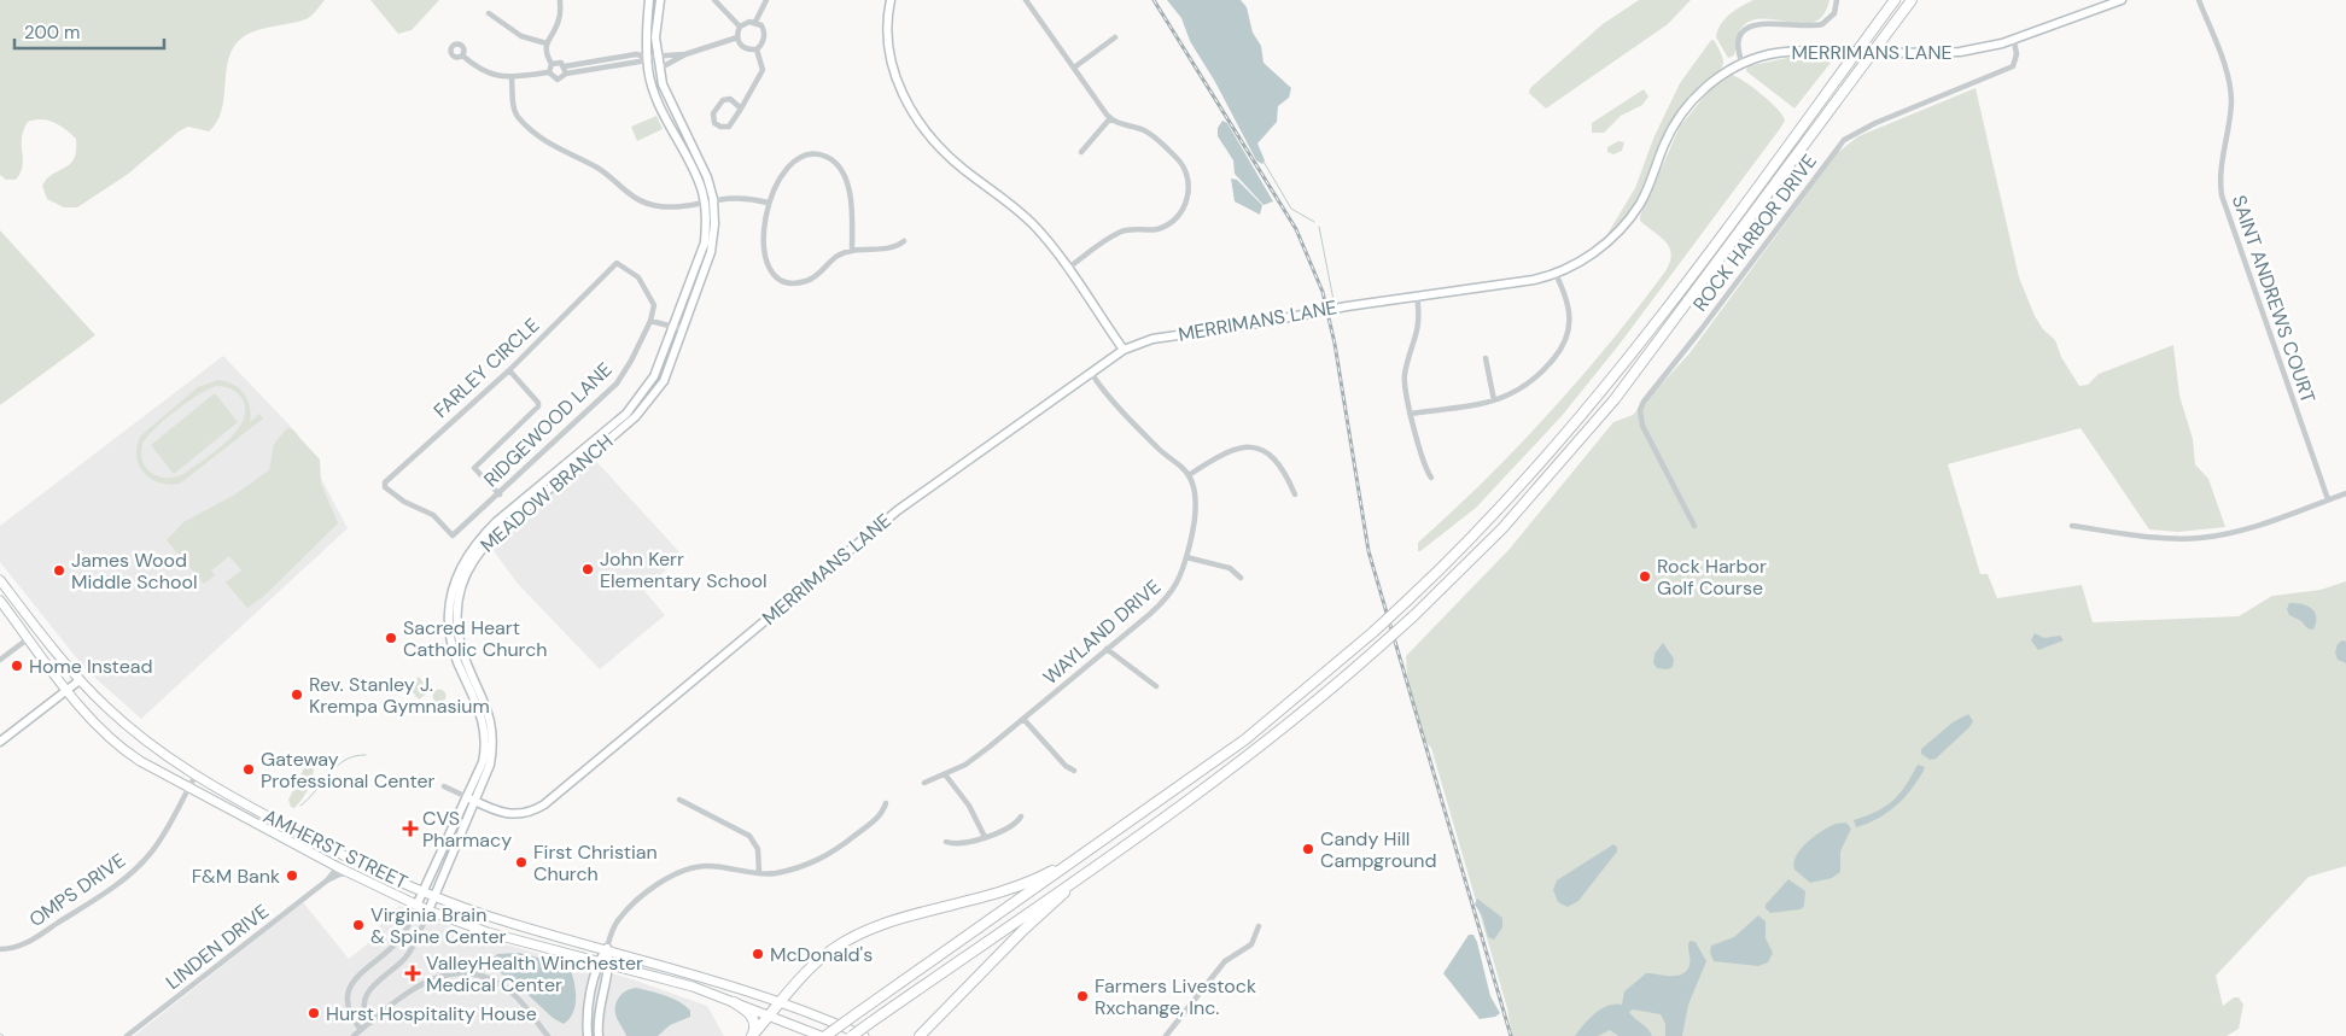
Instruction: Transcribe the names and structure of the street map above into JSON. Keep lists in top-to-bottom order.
{
  "streets": {
    "main road": ["MERRIMANS LANE", "MEADOW BRANCH", "AMHERST STREET"],
    "street": [
      "ROCK HARBOR DRIVE",
      "SAINT ANDREWS COURT",
      "FARLEY CIRCLE",
      "RIDGEWOOD LANE",
      "WAYLAND DRIVE",
      "OMPS DRIVE",
      "LINDEN DRIVE"
    ]
  },
  "crossings": [
    ["MERRIMANS LANE", "ROCK HARBOR DRIVE"],
    ["MERRIMANS LANE", "MEADOW BRANCH"],
    ["FARLEY CIRCLE", "RIDGEWOOD LANE"],
    ["AMHERST STREET", "OMPS DRIVE"],
    ["AMHERST STREET", "LINDEN DRIVE"]
  ],
  "places": {
    "other": [
      "John Kerr Elementary School",
      "James Wood Middle School",
      "Rock Harbor Golf Course",
      "Sacred Heart Catholic Church",
      "Home Instead",
      "Rev. Stanley J. Krempa Gymnasium",
      "Gateway Professional Center",
      "Candy Hill Campground",
      "First Christian Church",
      "F&M Bank",
      "Virginia Brain & Spine Center",
      "McDonald's",
      "Farmers Livestock Rxchange, Inc.",
      "Hurst Hospitality House"
    ],
    "health": ["CVS Pharmacy", "ValleyHealth Winchester Medical Center"]
  },
  "scale_bar": "200 m"
}
